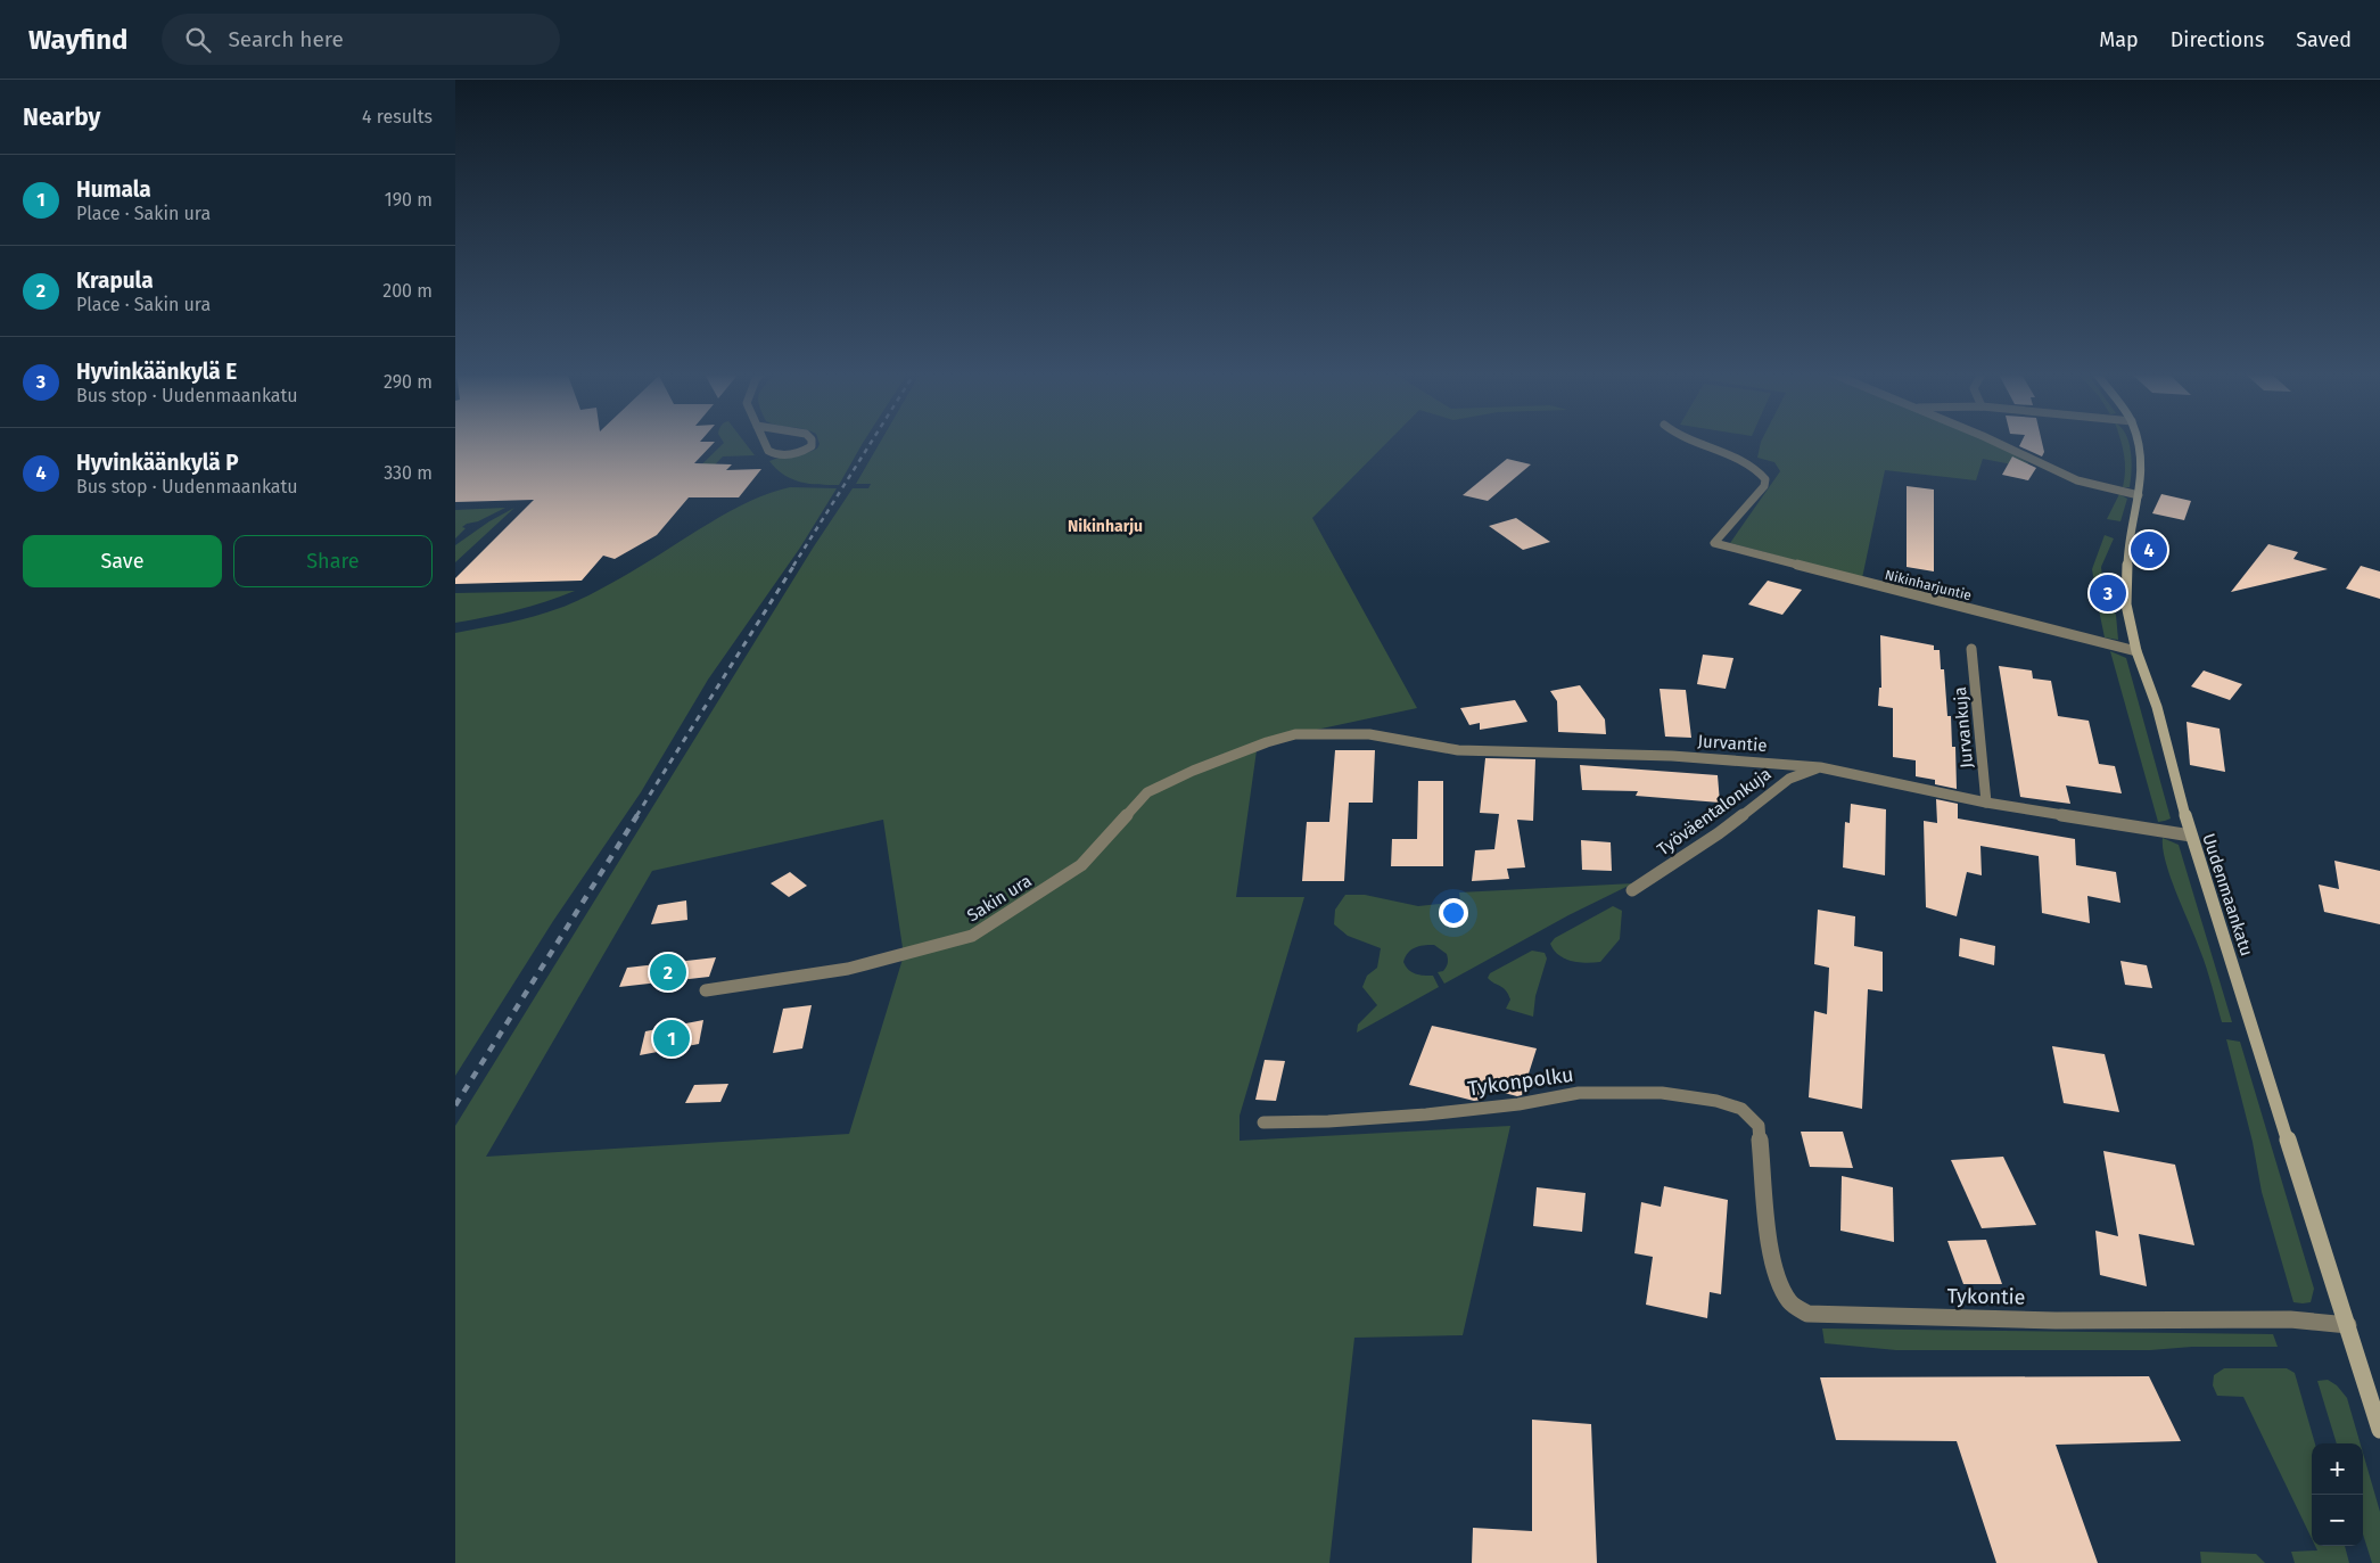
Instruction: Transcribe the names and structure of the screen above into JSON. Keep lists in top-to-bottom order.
{
  "streets": {
    "main road": ["Uudenmaankatu"],
    "street": [
      "Nikinharjuntie",
      "Jurvankuja",
      "Jurvantie",
      "Työväentalonkuja",
      "Sakin ura",
      "Tykonpolku",
      "Tykontie"
    ]
  },
  "crossings": [
    ["Nikinharjuntie", "Uudenmaankatu"],
    ["Jurvankuja", "Jurvantie"],
    ["Jurvantie", "Työväentalonkuja"],
    ["Jurvantie", "Uudenmaankatu"],
    ["Jurvantie", "Sakin ura"],
    ["Uudenmaankatu", "Tykontie"],
    ["Tykonpolku", "Tykontie"]
  ],
  "districts": ["Nikinharju"],
  "page": {
    "header": "Wayfind",
    "search": "Search here",
    "nav": ["Map", "Directions", "Saved"],
    "heading": ["Nearby", "4 results"],
    "list": [
      {
        "mark": "1",
        "name": "Humala",
        "note": "Place · Sakin ura",
        "value": "190 m"
      },
      {
        "mark": "2",
        "name": "Krapula",
        "note": "Place · Sakin ura",
        "value": "200 m"
      },
      {
        "mark": "3",
        "name": "Hyvinkäänkylä E",
        "note": "Bus stop · Uudenmaankatu",
        "value": "290 m"
      },
      {
        "mark": "4",
        "name": "Hyvinkäänkylä P",
        "note": "Bus stop · Uudenmaankatu",
        "value": "330 m"
      }
    ],
    "buttons": ["Save", "Share"],
    "pins": [
      "4",
      "3",
      "2",
      "1"
    ],
    "map_buttons": ["+", "−"]
  }
}
